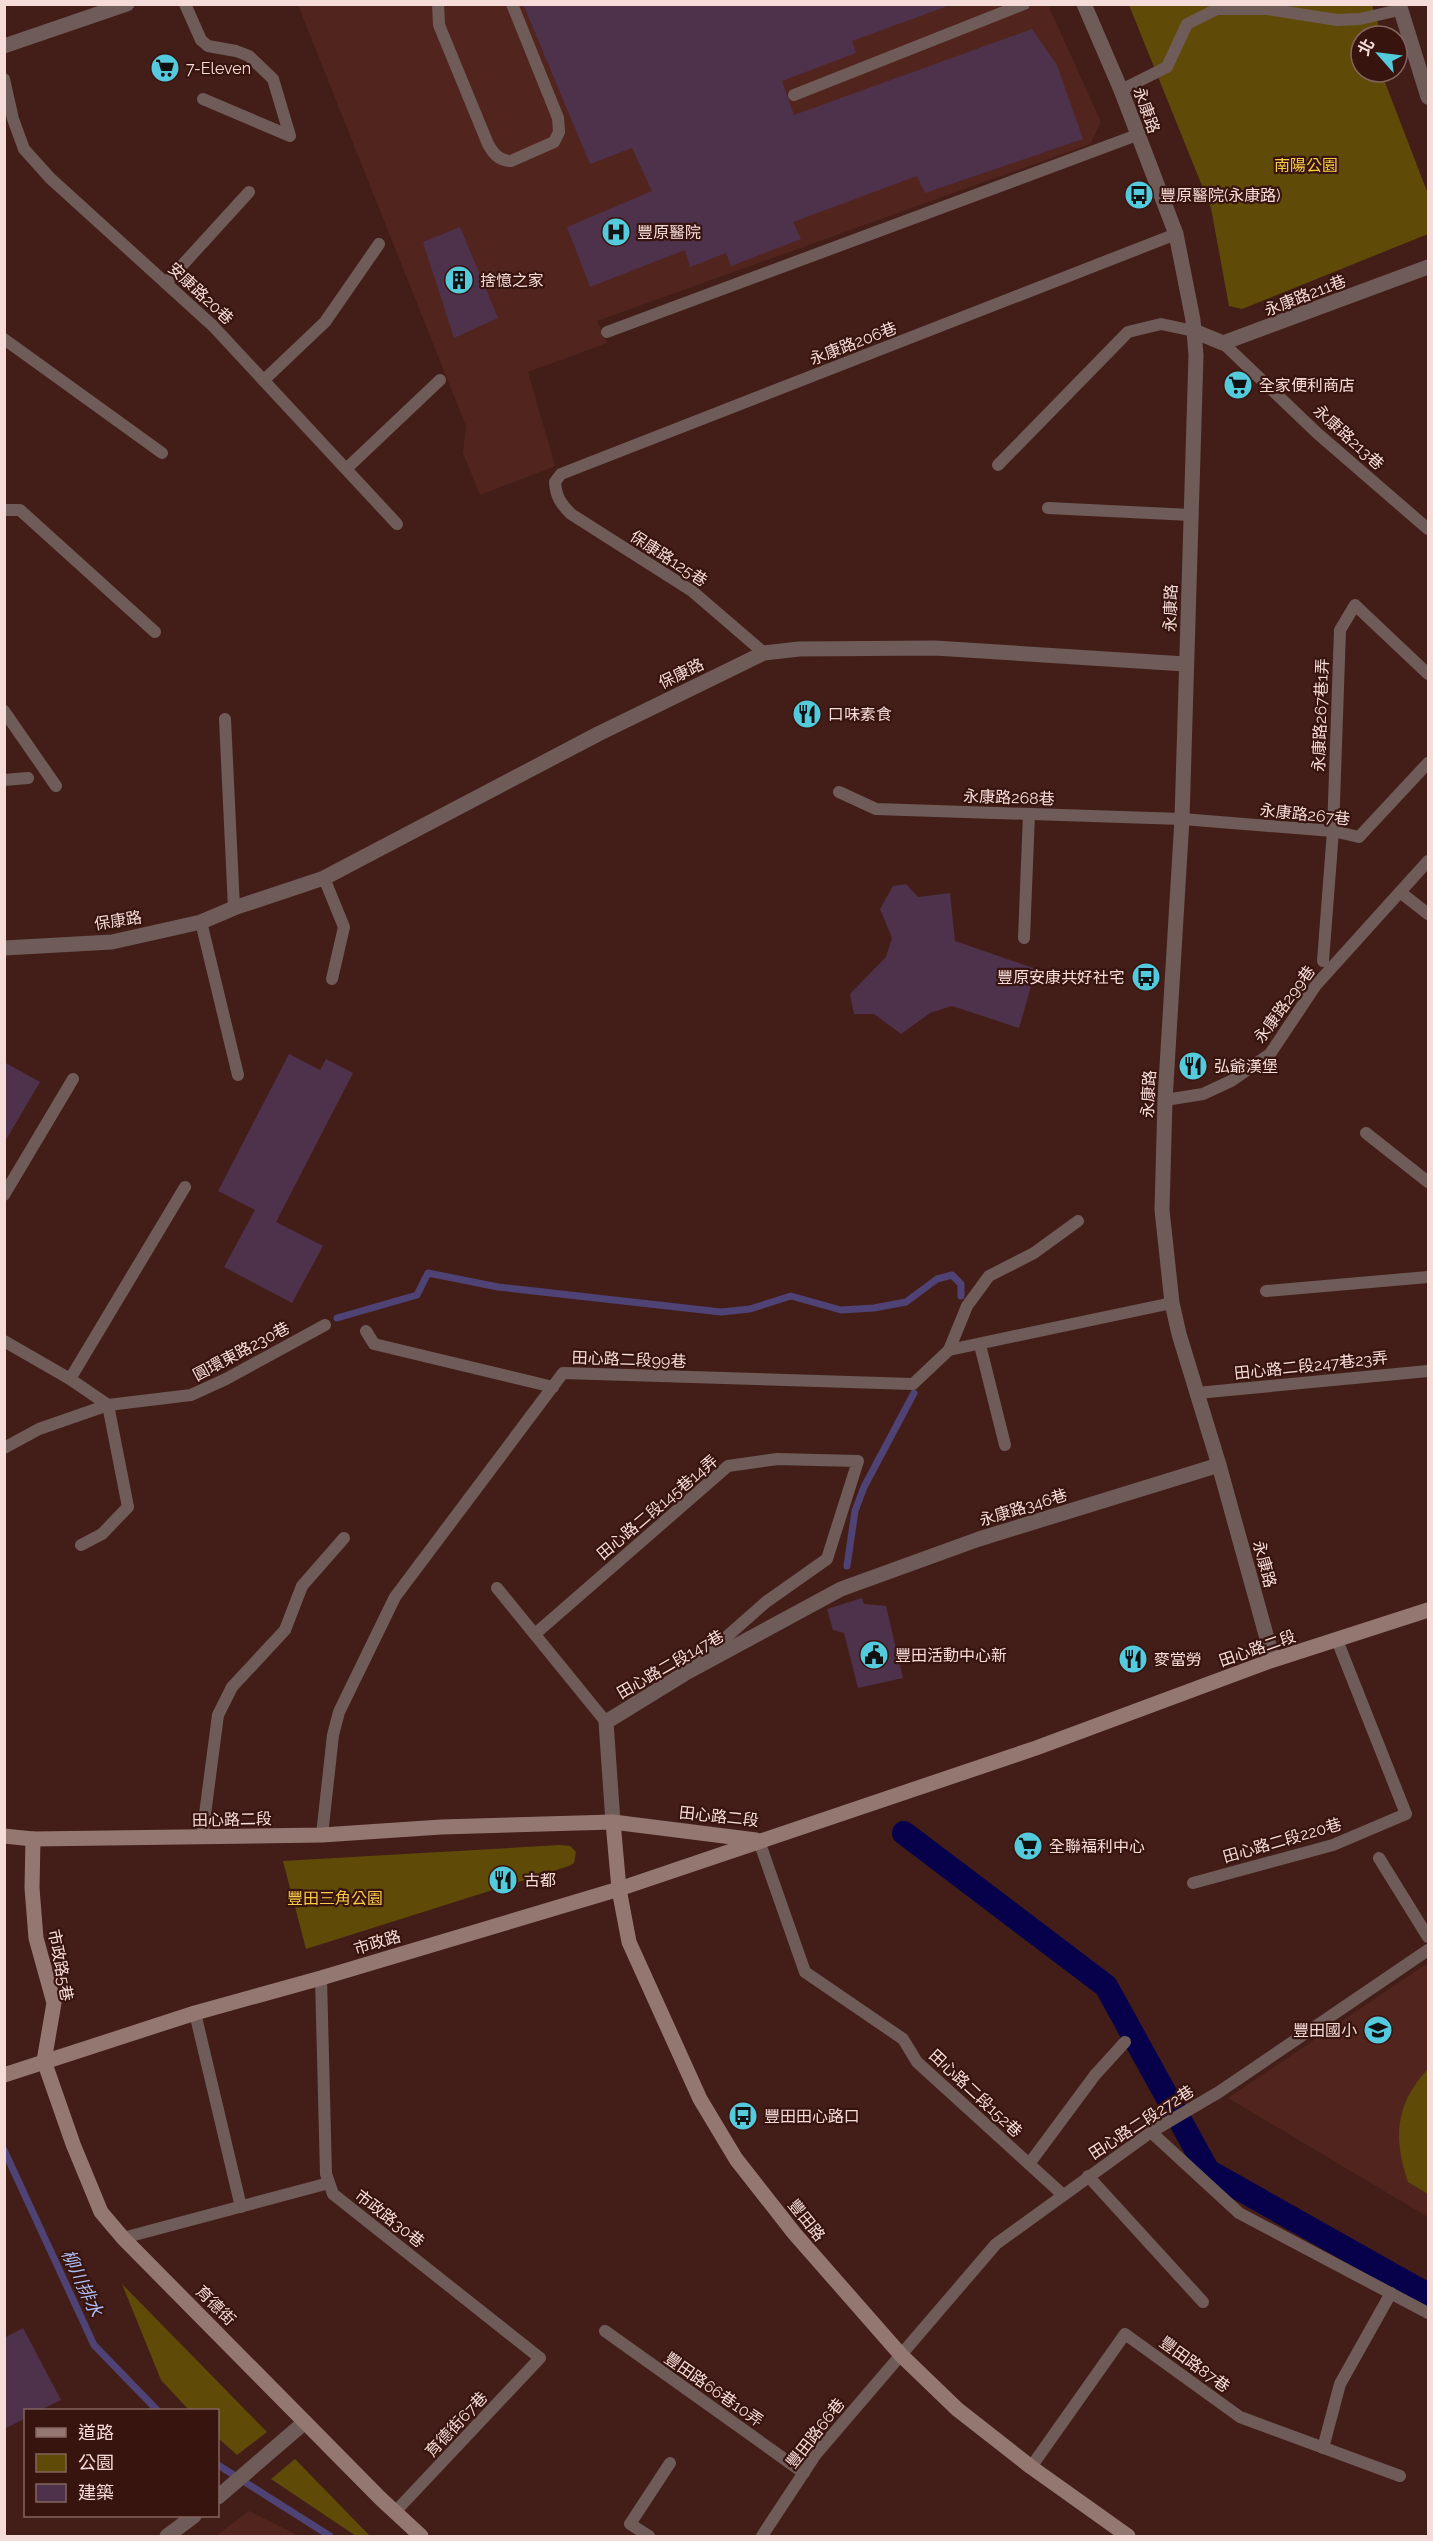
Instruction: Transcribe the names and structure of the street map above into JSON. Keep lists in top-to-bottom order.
{
  "streets": {
    "street": [
      "永康路",
      "永康路211巷",
      "保康路",
      "永康路346巷",
      "田心路二段",
      "田心路二段147巷",
      "市政路",
      "市政路5巷",
      "豐田路",
      "育德街"
    ],
    "lane": [
      "安康路20巷",
      "永康路206巷",
      "永康路213巷",
      "保康路125巷",
      "永康路267巷1弄",
      "永康路268巷",
      "永康路267巷",
      "永康路299巷",
      "圓環東路230巷",
      "田心路二段99巷",
      "田心路二段247巷23弄",
      "田心路二段145巷14弄",
      "田心路二段220巷",
      "田心路二段152巷",
      "田心路二段272巷",
      "市政路30巷",
      "豐田路87巷",
      "豐田路66巷10弄",
      "育德街67巷",
      "豐田路66巷"
    ]
  },
  "crossings": [
    ["永康路", "永康路206巷"],
    ["永康路", "保康路"],
    ["永康路", "永康路268巷"],
    ["永康路", "永康路267巷"],
    ["永康路", "永康路299巷"],
    ["永康路", "田心路二段247巷23弄"],
    ["永康路", "永康路346巷"],
    ["永康路", "田心路二段"],
    ["永康路211巷", "永康路213巷"],
    ["永康路206巷", "保康路125巷"],
    ["保康路125巷", "保康路"],
    ["永康路267巷1弄", "永康路267巷"],
    ["永康路268巷", "永康路267巷"],
    ["田心路二段99巷", "田心路二段"],
    ["田心路二段145巷14弄", "田心路二段147巷"],
    ["永康路346巷", "田心路二段147巷"],
    ["田心路二段", "田心路二段220巷"],
    ["田心路二段", "市政路"],
    ["田心路二段", "市政路5巷"],
    ["田心路二段", "田心路二段152巷"],
    ["田心路二段", "豐田路"],
    ["市政路", "市政路5巷"],
    ["市政路", "田心路二段152巷"],
    ["市政路", "豐田路"],
    ["市政路", "育德街"],
    ["市政路5巷", "育德街"],
    ["田心路二段152巷", "田心路二段272巷"],
    ["田心路二段272巷", "豐田路"],
    ["田心路二段272巷", "豐田路66巷"],
    ["市政路30巷", "育德街67巷"],
    ["豐田路", "豐田路87巷"],
    ["豐田路", "豐田路66巷"],
    ["育德街", "育德街67巷"],
    ["豐田路66巷10弄", "豐田路66巷"]
  ],
  "water": ["柳川排水"],
  "parks": ["南陽公園", "豐田三角公園"],
  "places": {
    "supermarket": ["7-Eleven", "全家便利商店", "全聯福利中心"],
    "bus stop": ["豐原醫院(永康路)", "豐原安康共好社宅", "豐田田心路口"],
    "hospital": ["豐原醫院"],
    "building": ["捨憶之家"],
    "restaurant": [
      "口味素食",
      "弘爺漢堡",
      "麥當勞",
      "古都"
    ],
    "public building": ["豐田活動中心新"],
    "school or university": ["豐田國小"]
  },
  "legend": ["道路", "公園", "建築"],
  "north": "top left"
}
